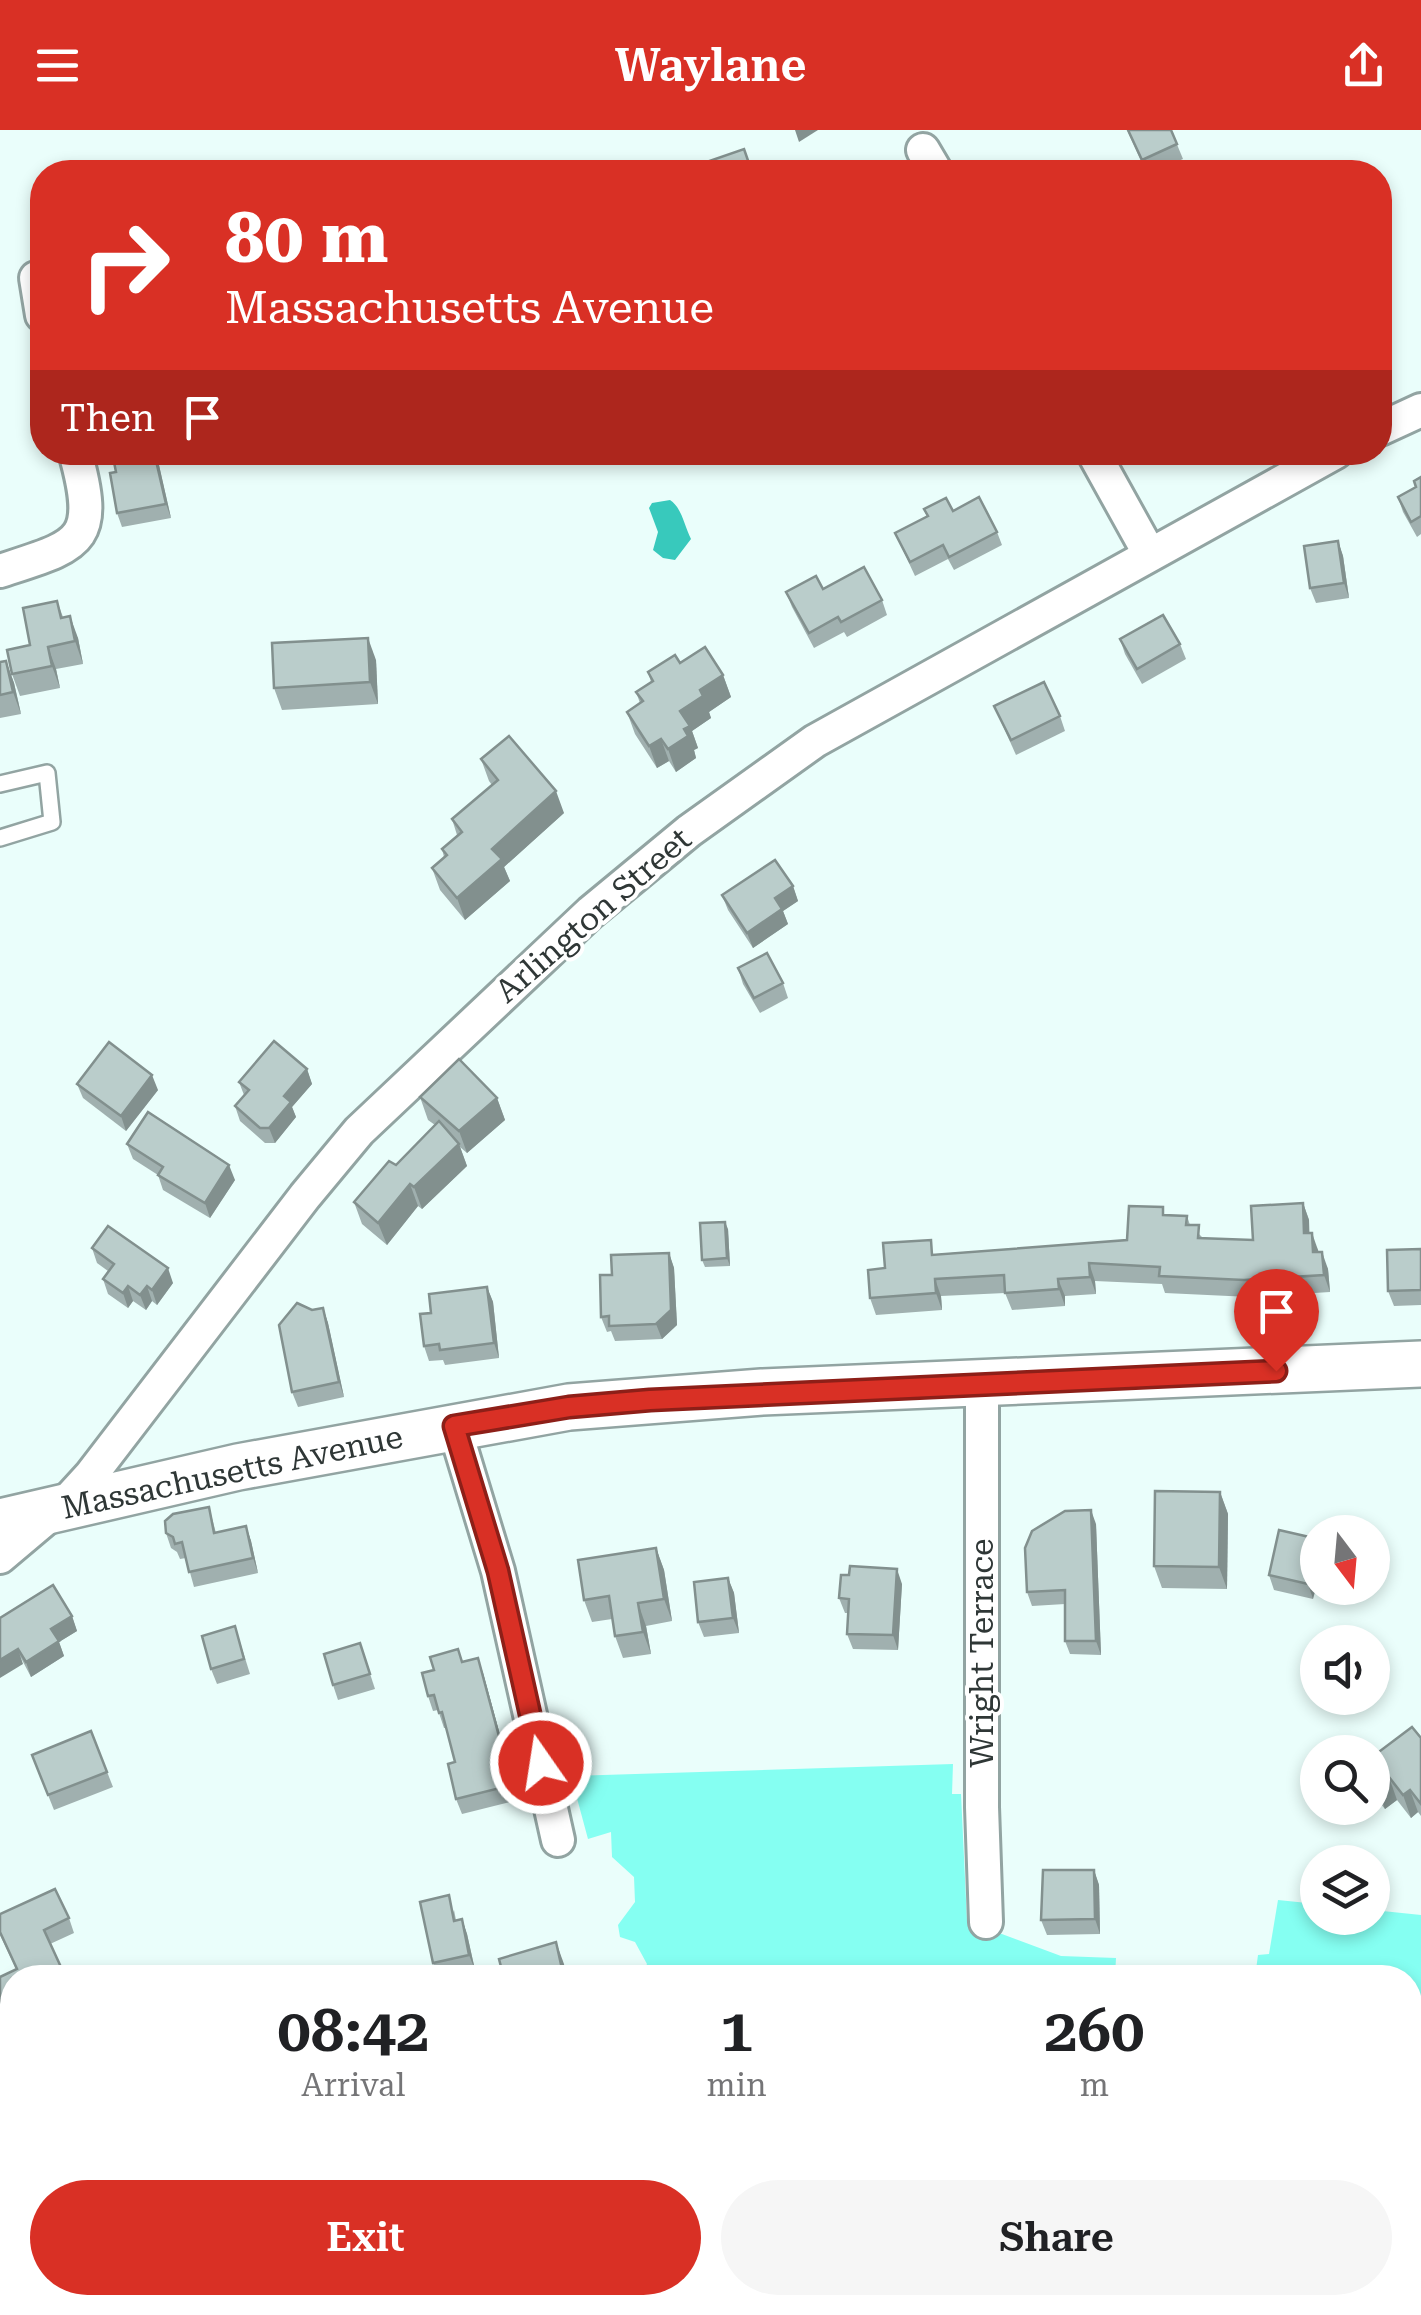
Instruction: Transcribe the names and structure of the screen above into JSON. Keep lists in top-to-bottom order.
{
  "streets": {
    "main road": ["Massachusetts Avenue"],
    "street": ["Arlington Street", "Wright Terrace"]
  },
  "crossings": [
    ["Arlington Street", "Massachusetts Avenue"],
    ["Massachusetts Avenue", "Wright Terrace"]
  ],
  "north": "bottom",
  "page": {
    "header": "Waylane",
    "turn": ["80 m", "Massachusetts Avenue"],
    "then": "Then",
    "eta": [
      "08:42",
      "Arrival",
      "1",
      "min",
      "260",
      "m"
    ],
    "buttons": ["Exit", "Share"]
  }
}
